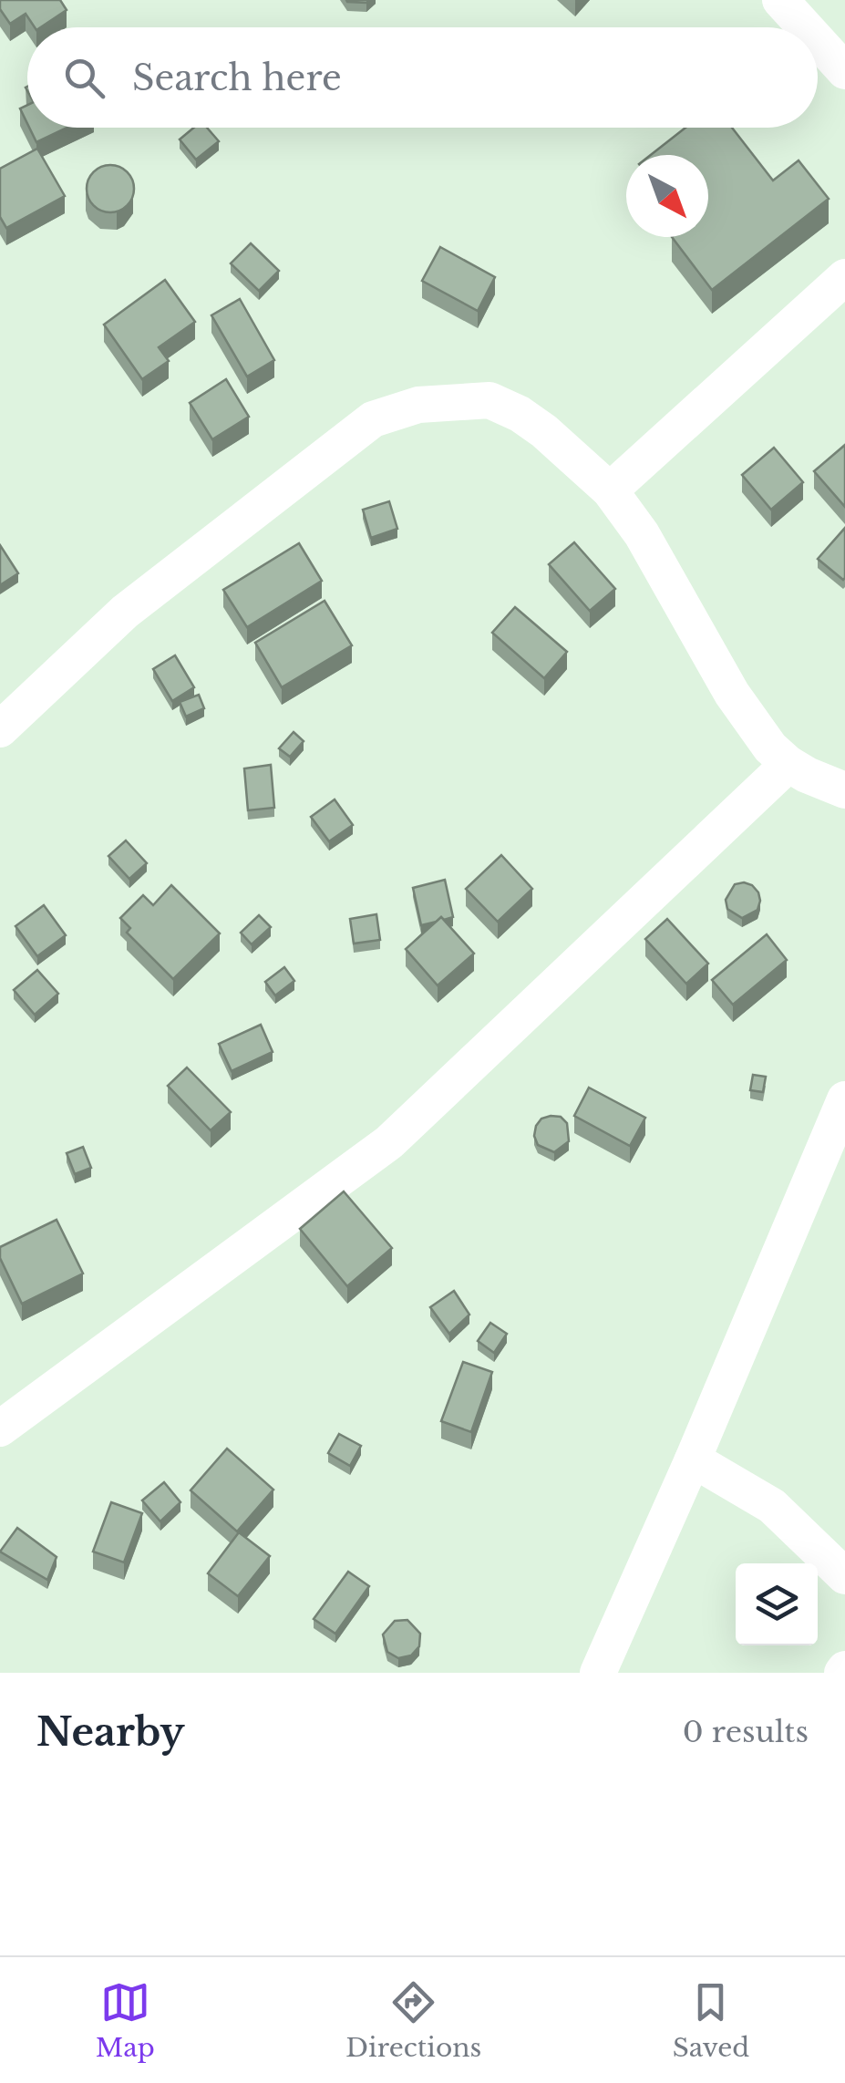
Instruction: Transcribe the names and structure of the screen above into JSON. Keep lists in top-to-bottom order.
{
  "north": "bottom right",
  "page": {
    "search": "Search here",
    "heading": ["Nearby", "0 results"],
    "nav": ["Map", "Directions", "Saved"]
  }
}
